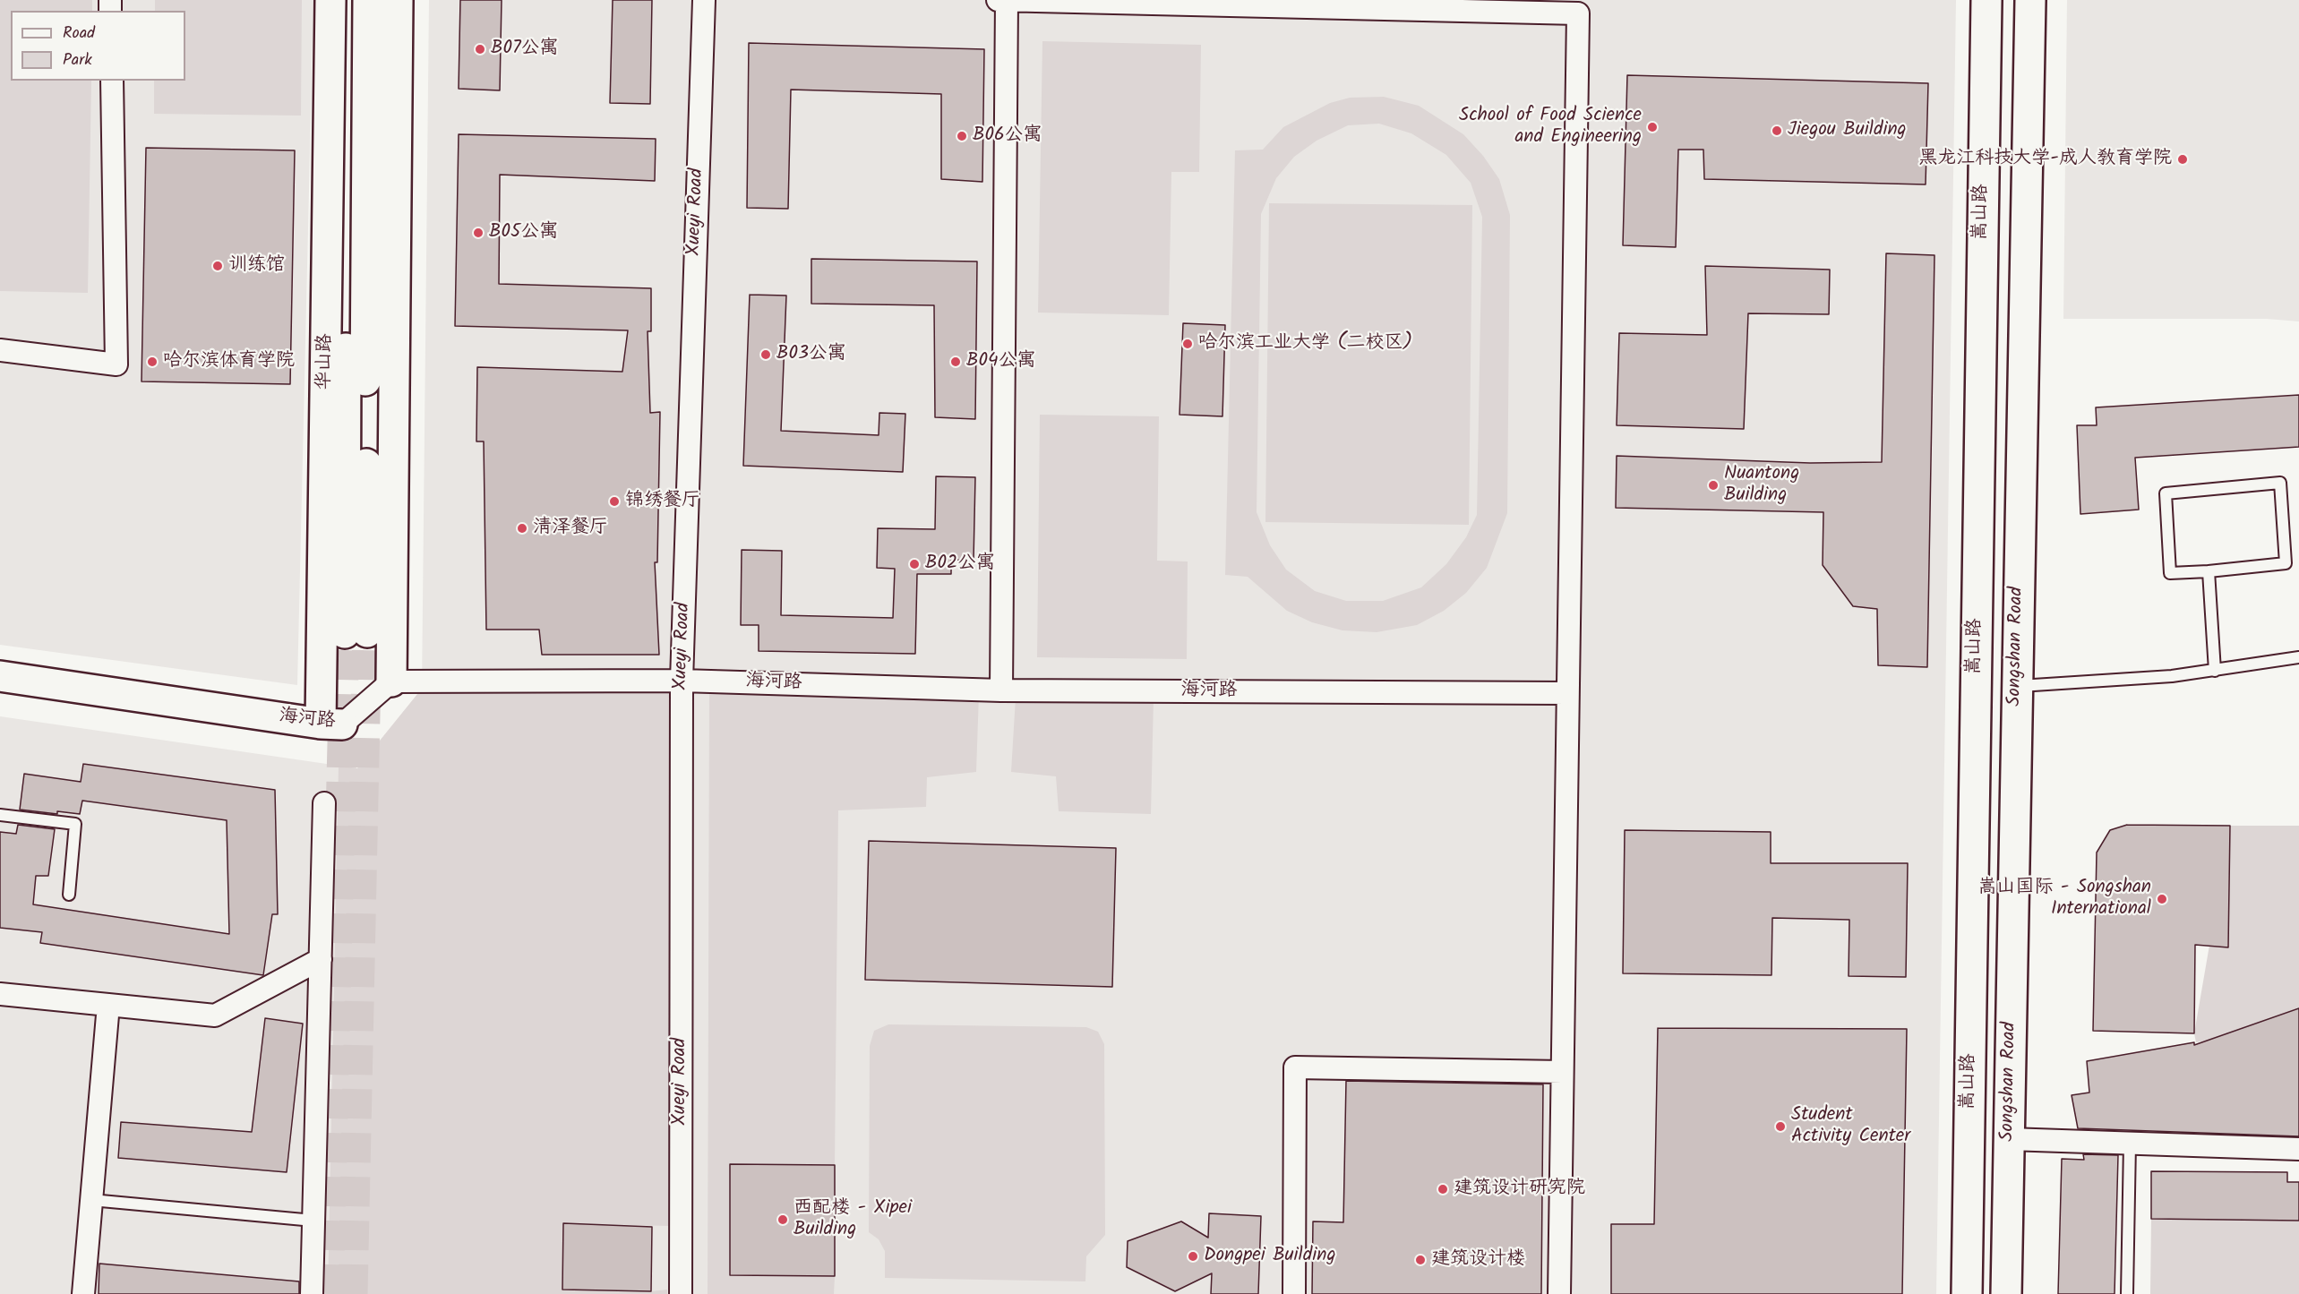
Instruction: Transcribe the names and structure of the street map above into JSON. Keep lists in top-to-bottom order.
{
  "streets": {
    "main road": [
      "嵩山路",
      "华山路",
      "Songshan Road",
      "海河路"
    ],
    "street": ["Xueyi Road"]
  },
  "crossings": [
    ["Xueyi Road", "海河路"],
    ["华山路", "海河路"]
  ],
  "places": [
    "B07公寓",
    "School of Food Science and Engineering",
    "Jiegou Building",
    "B06公寓",
    "黑龙江科技大学-成人教育学院",
    "B05公寓",
    "训练馆",
    "哈尔滨工业大学 (二校区)",
    "B03公寓",
    "哈尔滨体育学院",
    "B04公寓",
    "Nuantong Building",
    "锦绣餐厅",
    "清泽餐厅",
    "B02公寓",
    "嵩山国际 - Songshan International",
    "Student Activity Center",
    "建筑设计研究院",
    "西配楼 - Xipei Building",
    "Dongpei Building",
    "建筑设计楼"
  ],
  "legend": ["Road", "Park"]
}
